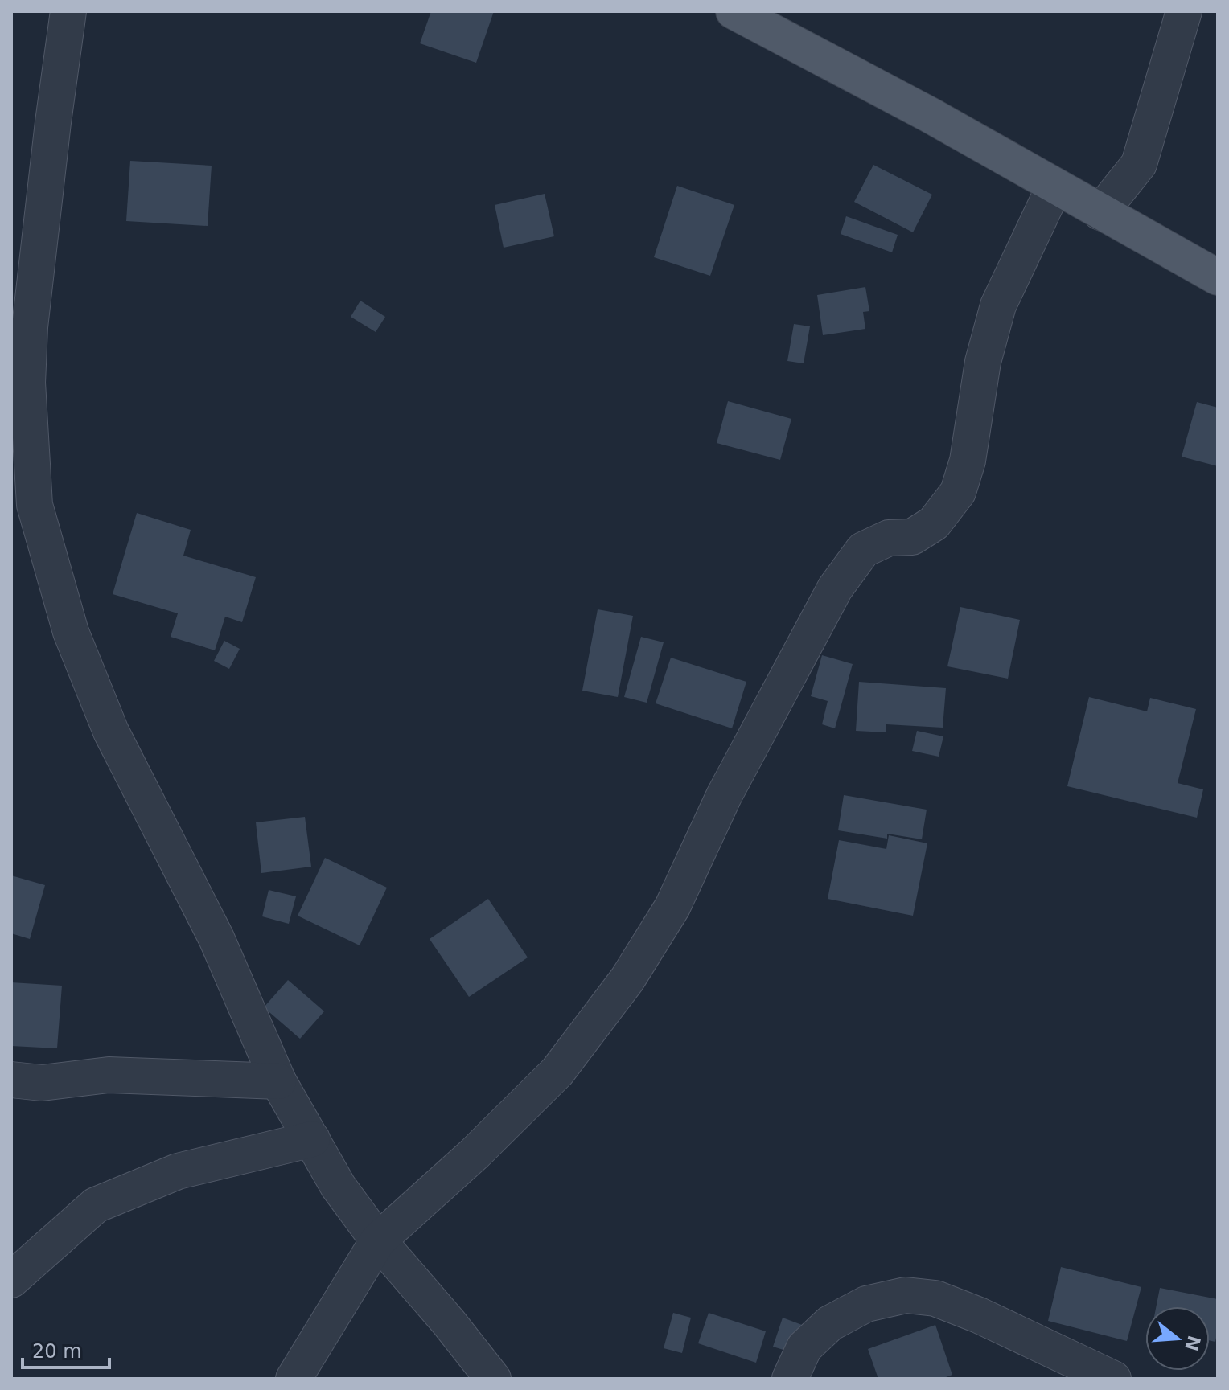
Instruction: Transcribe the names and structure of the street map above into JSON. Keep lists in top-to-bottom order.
{
  "scale_bar": "20 m",
  "north": "right"
}
